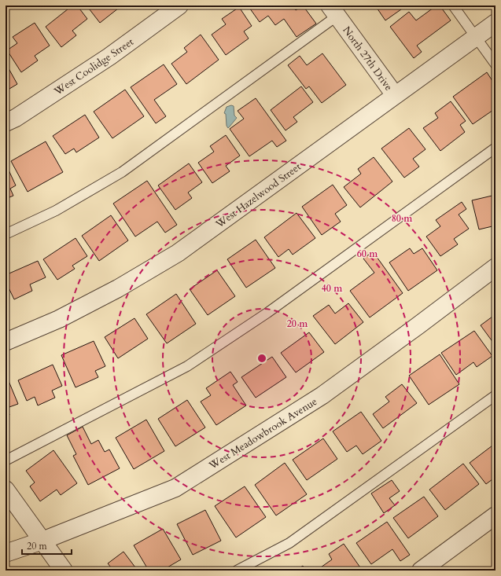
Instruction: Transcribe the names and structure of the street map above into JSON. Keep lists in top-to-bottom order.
{
  "streets": {
    "street": [
      "North 27th Drive",
      "West Coolidge Street",
      "West Hazelwood Street",
      "West Meadowbrook Avenue"
    ]
  },
  "crossings": [
    ["North 27th Drive", "West Hazelwood Street"]
  ],
  "scale_bar": "20 m",
  "rings": [
    "80 m",
    "60 m",
    "40 m",
    "20 m"
  ]
}
